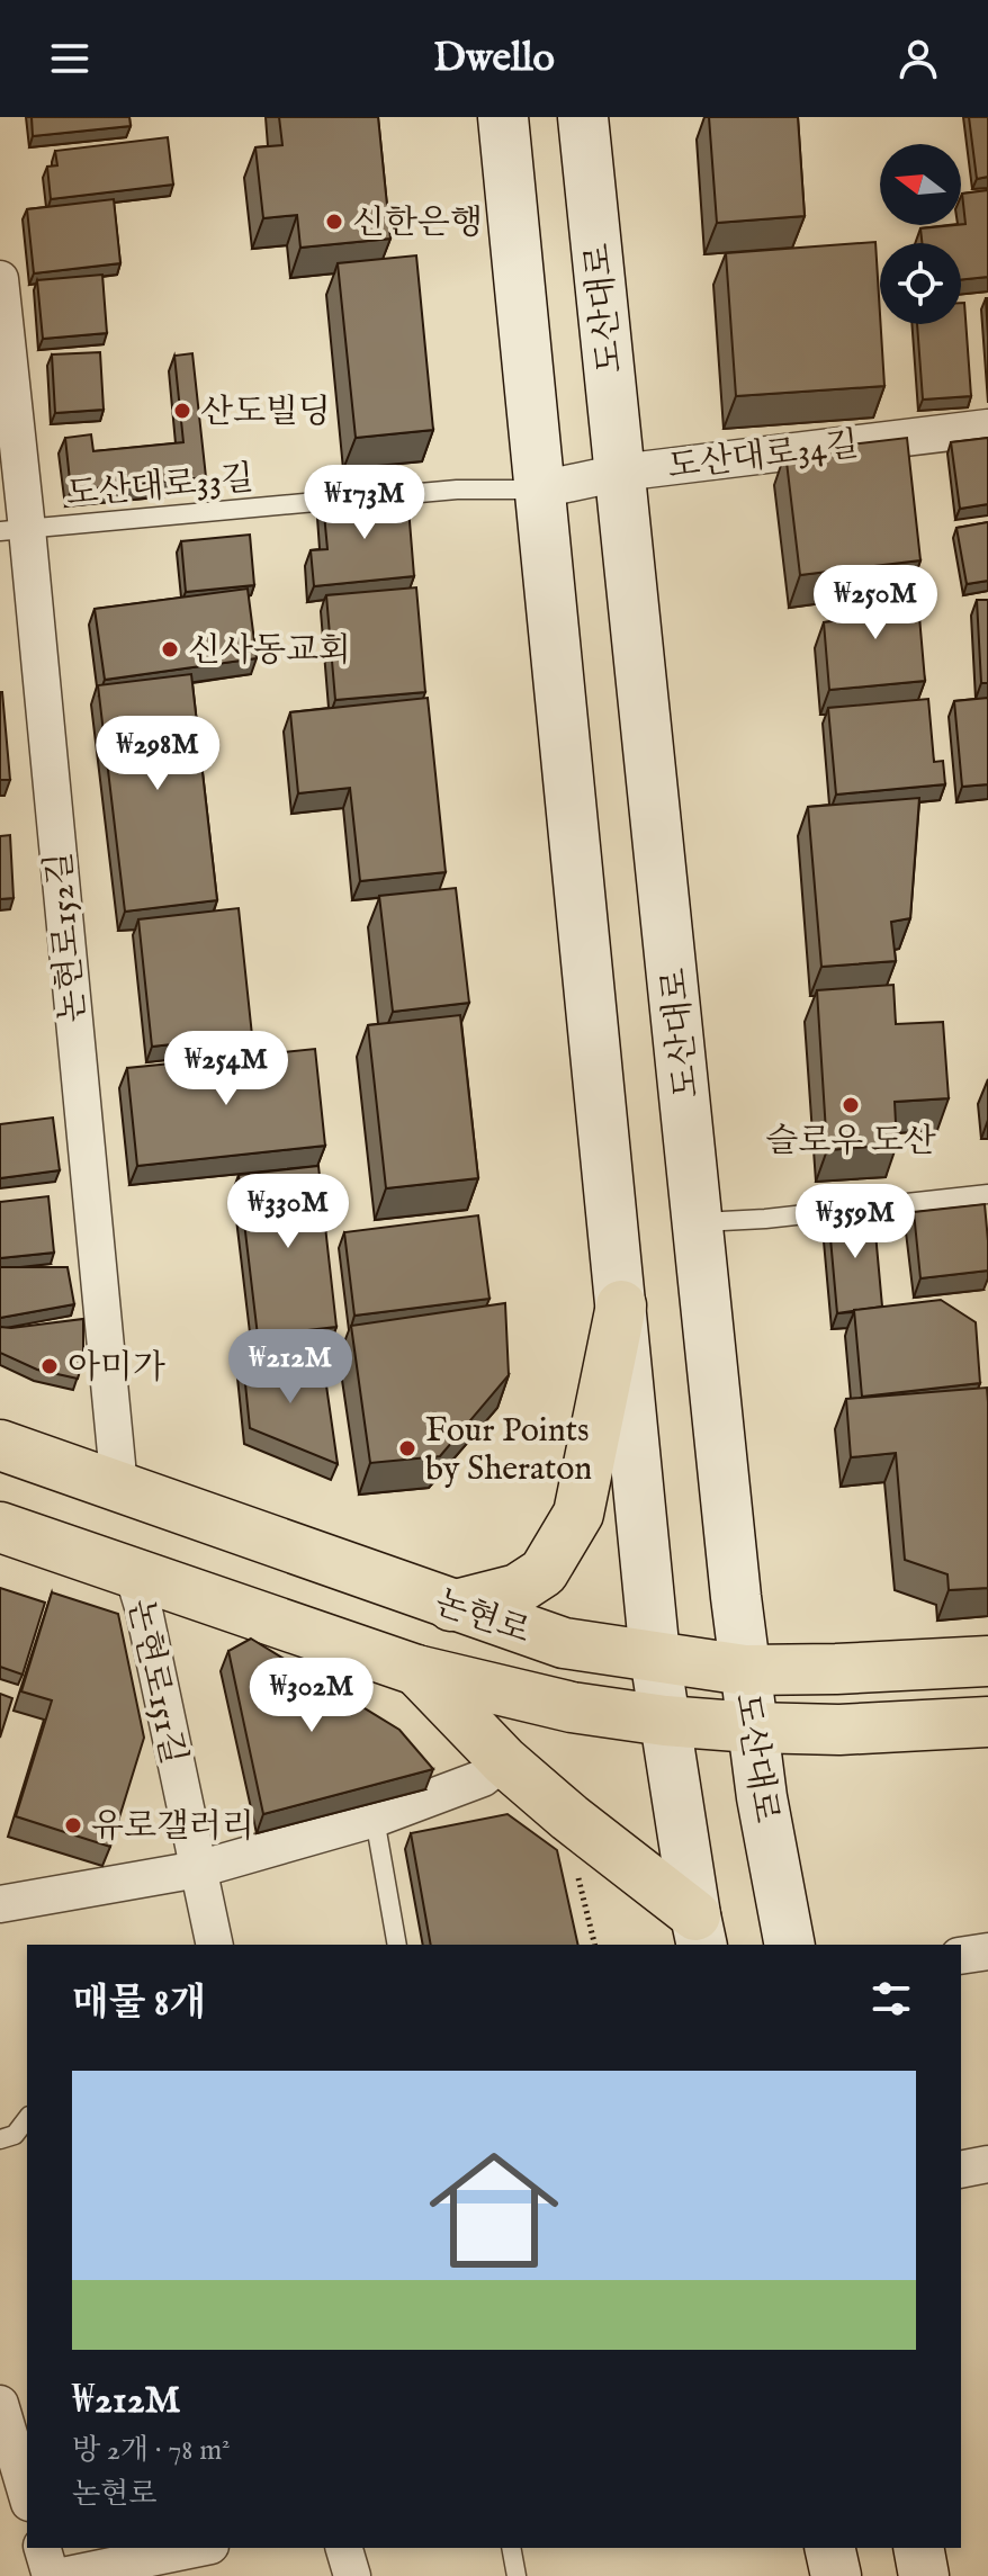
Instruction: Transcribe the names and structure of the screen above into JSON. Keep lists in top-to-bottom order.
{
  "streets": {
    "main road": ["도산대로", "논현로"],
    "street": ["도산대로34길", "논현로152길", "논현로151길"],
    "lane": ["도산대로33길"]
  },
  "crossings": [
    ["도산대로", "도산대로34길"],
    ["도산대로", "논현로"],
    ["도산대로34길", "도산대로33길"],
    ["도산대로33길", "논현로152길"],
    ["논현로152길", "논현로"],
    ["논현로", "논현로151길"]
  ],
  "places": [
    "신한은행",
    "산도빌딩",
    "신사동교회",
    "슬로우 도산",
    "아미가",
    "Four Points by Sheraton",
    "유로갤러리"
  ],
  "north": "left",
  "page": {
    "header": "Dwello",
    "price": [
      "₩173M",
      "₩250M",
      "₩298M",
      "₩254M",
      "₩330M",
      "₩359M",
      "₩212M",
      "₩302M"
    ],
    "heading": "매물 8개",
    "list": [
      {
        "name": "₩212M",
        "note": "방 2개 · 78 m² · 논현로"
      }
    ]
  }
}
